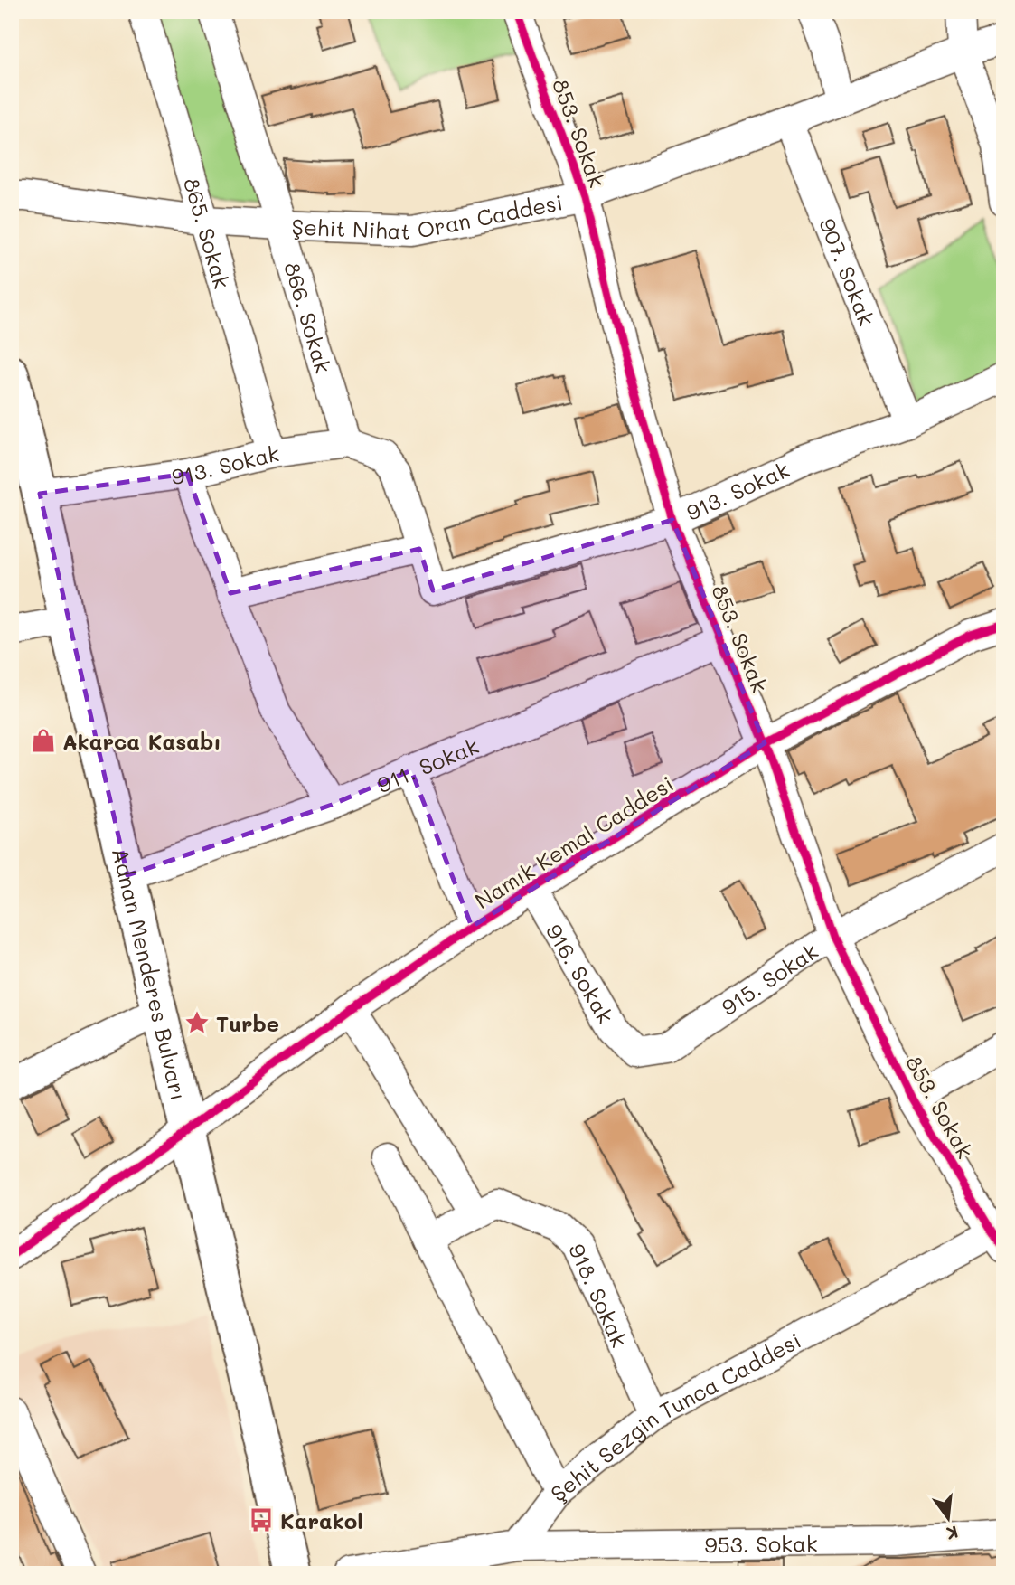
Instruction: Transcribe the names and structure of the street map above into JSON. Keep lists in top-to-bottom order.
{
  "streets": {
    "main road": ["Adnan Menderes Bulvarı"],
    "street": [
      "853. Sokak",
      "Şehit Nihat Oran Caddesi",
      "865. Sokak",
      "907. Sokak",
      "866. Sokak",
      "913. Sokak",
      "911. Sokak",
      "Namık Kemal Caddesi",
      "916. Sokak",
      "915. Sokak",
      "918. Sokak",
      "Şehit Sezgin Tunca Caddesi",
      "953. Sokak"
    ]
  },
  "crossings": [
    ["853. Sokak", "Şehit Nihat Oran Caddesi"],
    ["853. Sokak", "913. Sokak"],
    ["853. Sokak", "911. Sokak"],
    ["853. Sokak", "Namık Kemal Caddesi"],
    ["853. Sokak", "915. Sokak"],
    ["853. Sokak", "Şehit Sezgin Tunca Caddesi"],
    ["Şehit Nihat Oran Caddesi", "865. Sokak"],
    ["Şehit Nihat Oran Caddesi", "907. Sokak"],
    ["Şehit Nihat Oran Caddesi", "866. Sokak"],
    ["865. Sokak", "913. Sokak"],
    ["907. Sokak", "913. Sokak"],
    ["866. Sokak", "913. Sokak"],
    ["913. Sokak", "Adnan Menderes Bulvarı"],
    ["911. Sokak", "Adnan Menderes Bulvarı"],
    ["Namık Kemal Caddesi", "916. Sokak"],
    ["Namık Kemal Caddesi", "Adnan Menderes Bulvarı"],
    ["916. Sokak", "915. Sokak"],
    ["918. Sokak", "Şehit Sezgin Tunca Caddesi"],
    ["Şehit Sezgin Tunca Caddesi", "953. Sokak"]
  ],
  "places": {
    "shop": ["Akarca Kasabı"],
    "place": ["Turbe"],
    "bus stop": ["Karakol"]
  },
  "north": "bottom"
}
